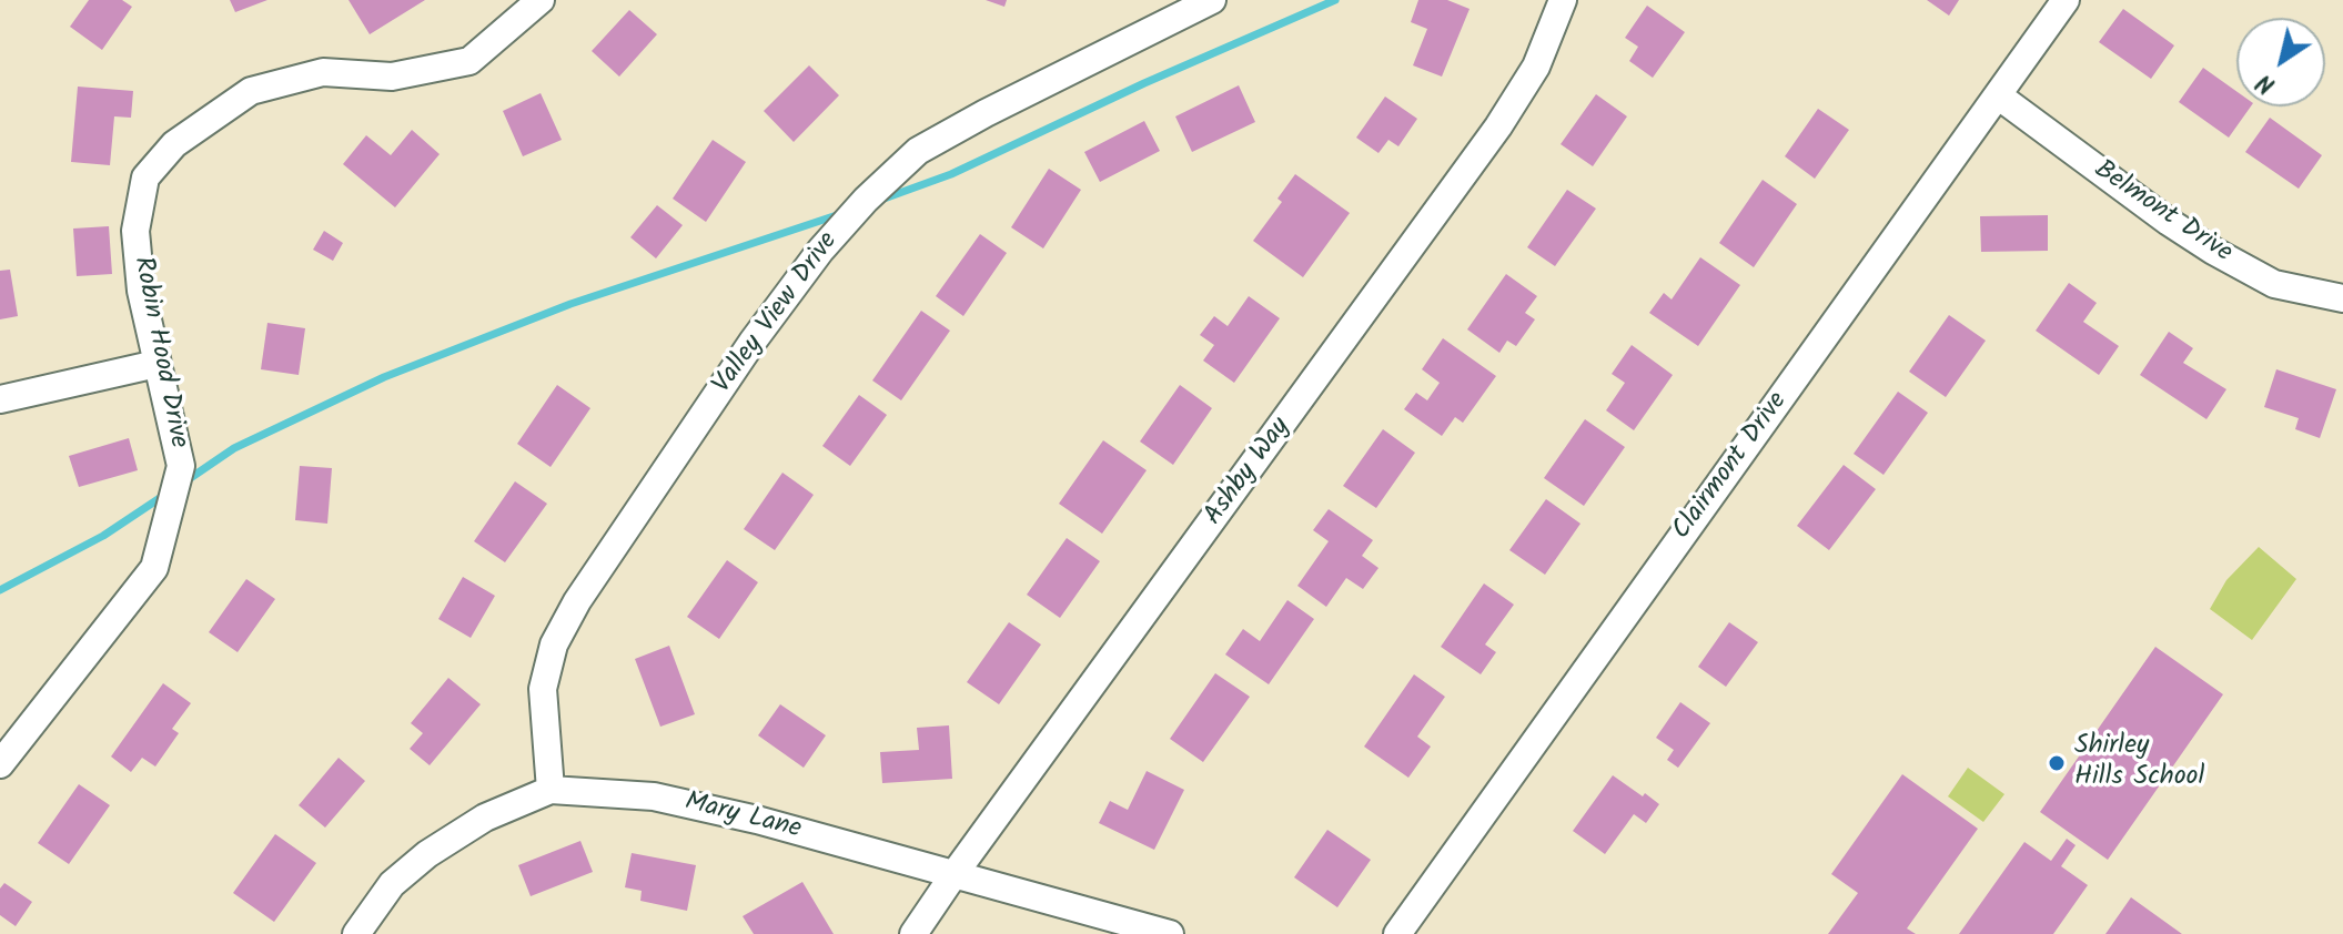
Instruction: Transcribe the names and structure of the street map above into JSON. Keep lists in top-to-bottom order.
{
  "streets": {
    "street": [
      "Belmont Drive",
      "Valley View Drive",
      "Robin Hood Drive",
      "Clairmont Drive",
      "Ashby Way",
      "Mary Lane"
    ]
  },
  "crossings": [
    ["Belmont Drive", "Clairmont Drive"],
    ["Valley View Drive", "Mary Lane"],
    ["Ashby Way", "Mary Lane"]
  ],
  "places": ["Shirley Hills School"],
  "north": "bottom left"
}
